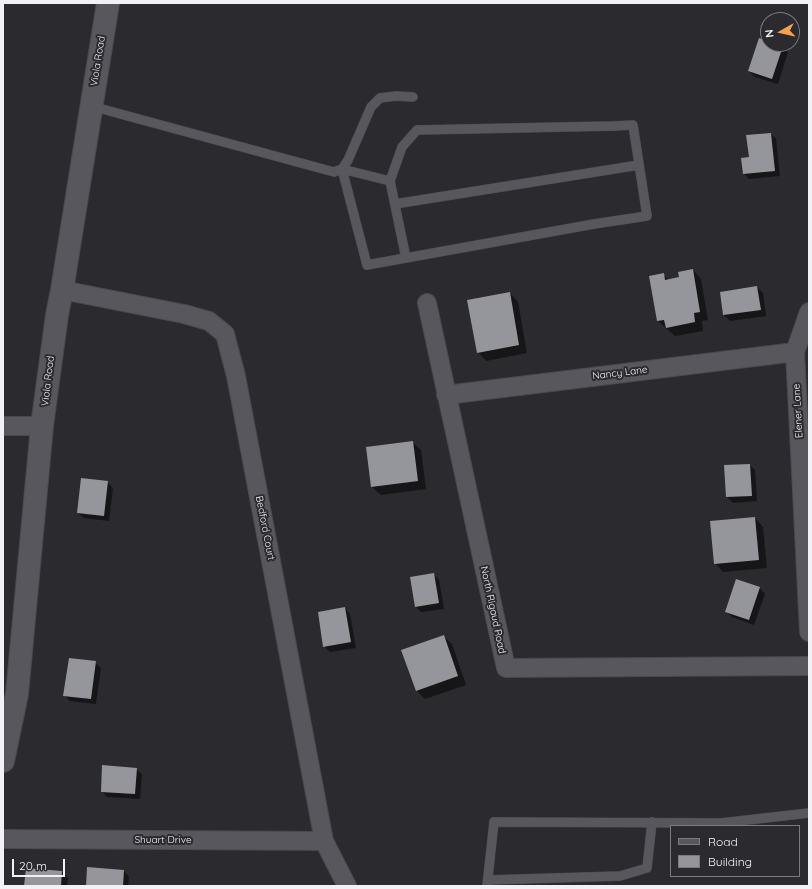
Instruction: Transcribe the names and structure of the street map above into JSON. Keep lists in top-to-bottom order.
{
  "streets": {
    "street": [
      "Viola Road",
      "Nancy Lane",
      "Elener Lane",
      "Bedford Court",
      "North Rigaud Road",
      "Shuart Drive"
    ]
  },
  "crossings": [
    ["Viola Road", "Bedford Court"],
    ["Nancy Lane", "Elener Lane"],
    ["Nancy Lane", "North Rigaud Road"],
    ["Bedford Court", "Shuart Drive"]
  ],
  "legend": ["Road", "Building"],
  "scale_bar": "20 m",
  "north": "left"
}
